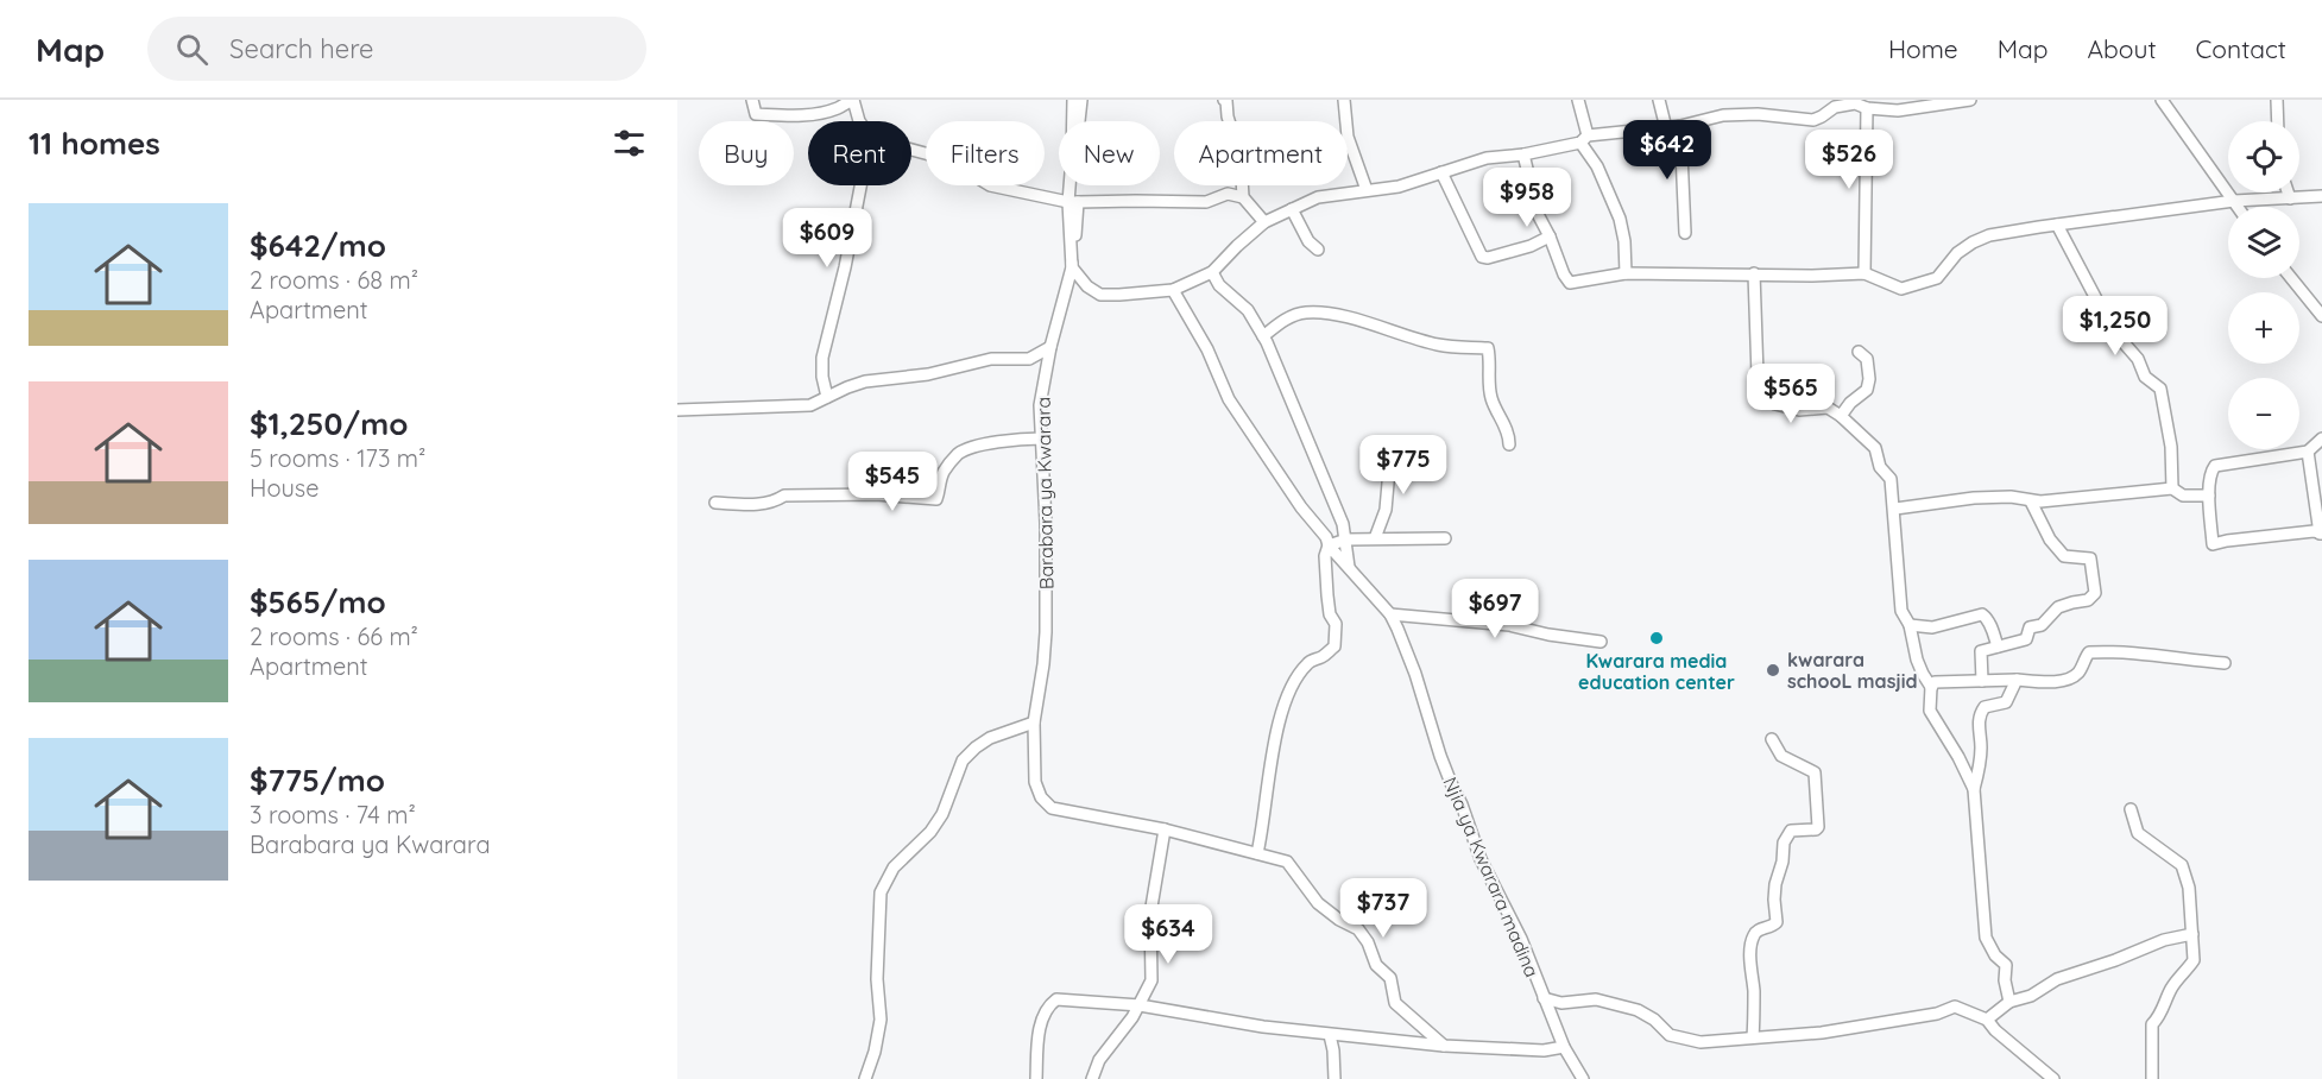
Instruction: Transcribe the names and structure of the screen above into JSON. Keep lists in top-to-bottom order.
{
  "streets": {
    "street": ["Barabara ya Kwarara", "Njia ya Kwarara madina"]
  },
  "places": ["Kwarara media education center", "kwarara schooL masjid"],
  "page": {
    "header": "Map",
    "search": "Search here",
    "nav": [
      "Home",
      "Map",
      "About",
      "Contact"
    ],
    "heading": "11 homes",
    "price": [
      "$642",
      "$526",
      "$958",
      "$609",
      "$1,250",
      "$565",
      "$775",
      "$545",
      "$697",
      "$737",
      "$634"
    ],
    "map_buttons": ["+", "−"],
    "chip": [
      "Buy",
      "Rent",
      "Filters",
      "New",
      "Apartment"
    ],
    "list": [
      {
        "name": "$642/mo",
        "note": "2 rooms · 68 m² · Apartment"
      },
      {
        "name": "$1,250/mo",
        "note": "5 rooms · 173 m² · House"
      },
      {
        "name": "$565/mo",
        "note": "2 rooms · 66 m² · Apartment"
      },
      {
        "name": "$775/mo",
        "note": "3 rooms · 74 m² · Barabara ya Kwarara"
      }
    ]
  }
}
